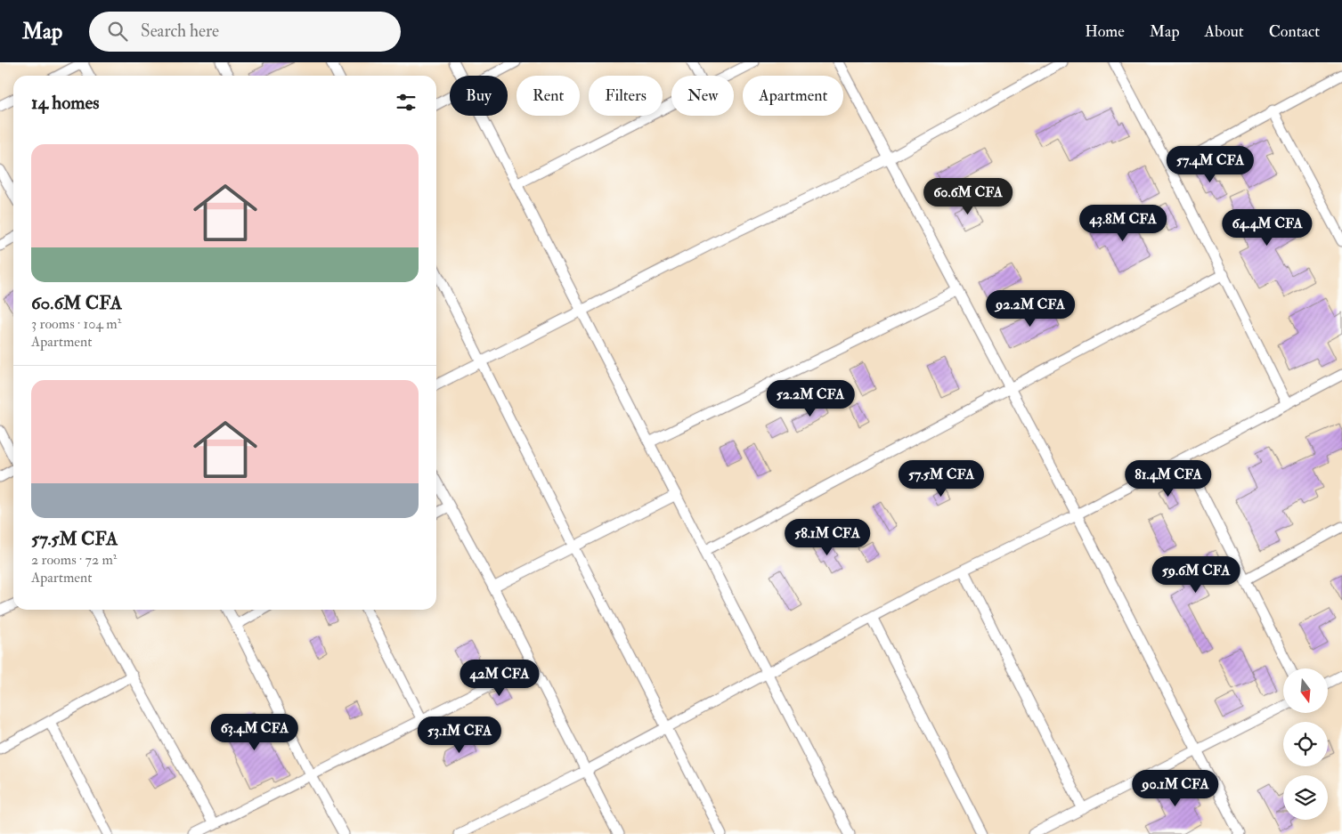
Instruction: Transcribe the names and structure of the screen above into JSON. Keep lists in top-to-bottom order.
{
  "north": "bottom",
  "page": {
    "header": "Map",
    "search": "Search here",
    "nav": [
      "Home",
      "Map",
      "About",
      "Contact"
    ],
    "chip": [
      "Buy",
      "Rent",
      "Filters",
      "New",
      "Apartment"
    ],
    "heading": "14 homes",
    "list": [
      {
        "name": "60.6M CFA",
        "note": "3 rooms · 104 m² · Apartment"
      },
      {
        "name": "57.5M CFA",
        "note": "2 rooms · 72 m² · Apartment"
      }
    ],
    "price": [
      "57.4M CFA",
      "60.6M CFA",
      "43.8M CFA",
      "64.4M CFA",
      "92.2M CFA",
      "52.2M CFA",
      "57.5M CFA",
      "81.4M CFA",
      "58.1M CFA",
      "59.6M CFA",
      "42M CFA",
      "63.4M CFA",
      "53.1M CFA",
      "90.1M CFA"
    ]
  }
}
